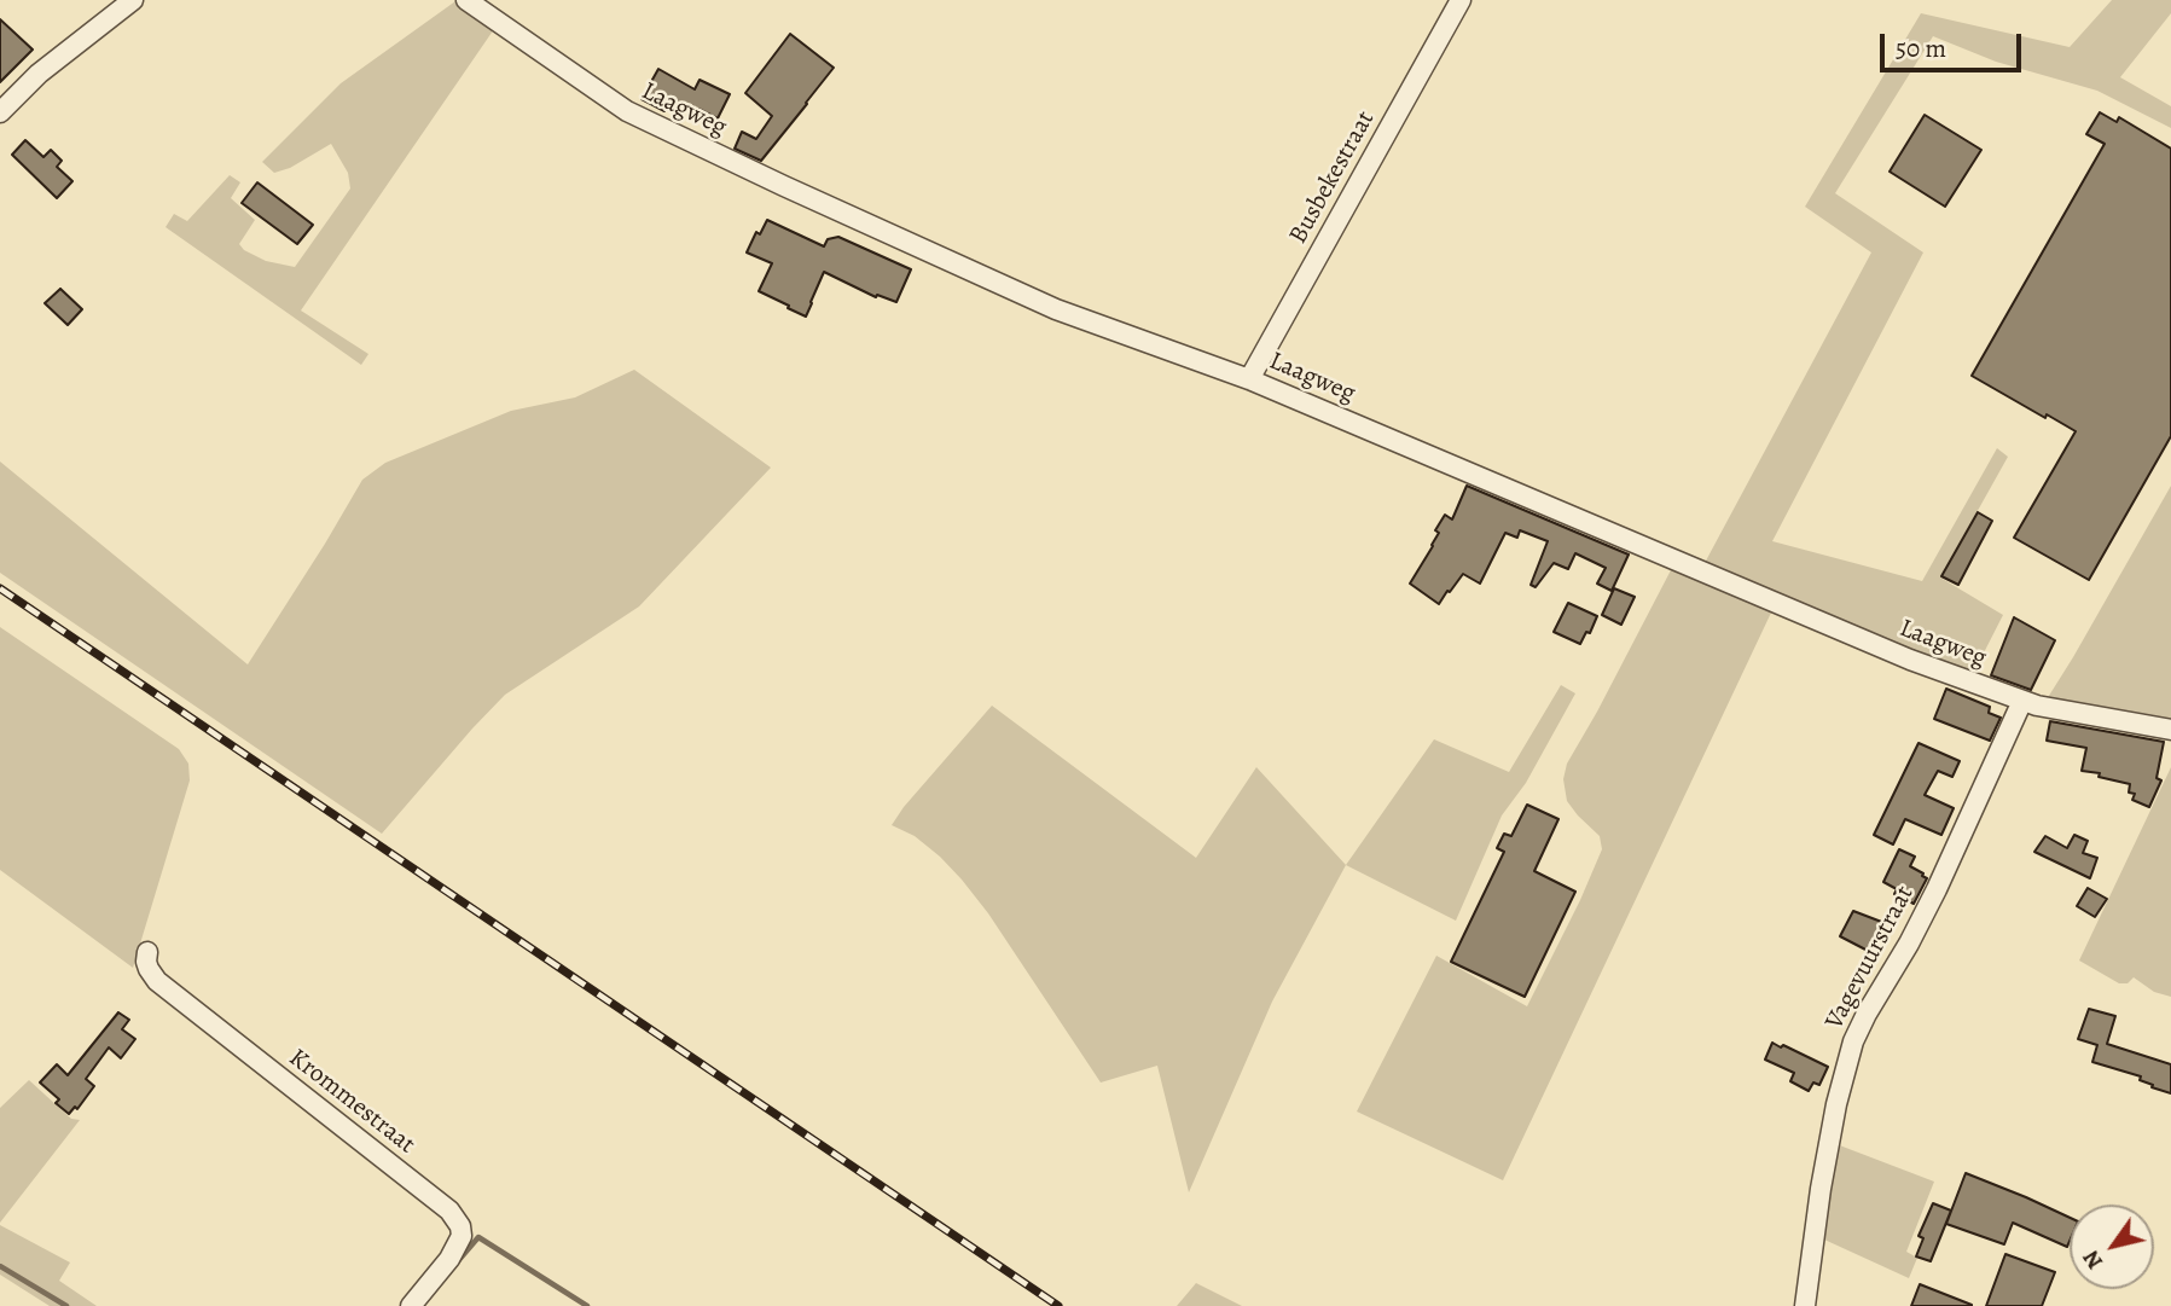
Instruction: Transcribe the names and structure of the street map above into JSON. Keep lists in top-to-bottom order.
{
  "streets": {
    "street": [
      "Laagweg",
      "Busbekestraat",
      "Vagevuurstraat",
      "Krommestraat"
    ]
  },
  "crossings": [
    ["Laagweg", "Busbekestraat"],
    ["Laagweg", "Vagevuurstraat"]
  ],
  "scale_bar": "50 m",
  "north": "bottom left"
}
